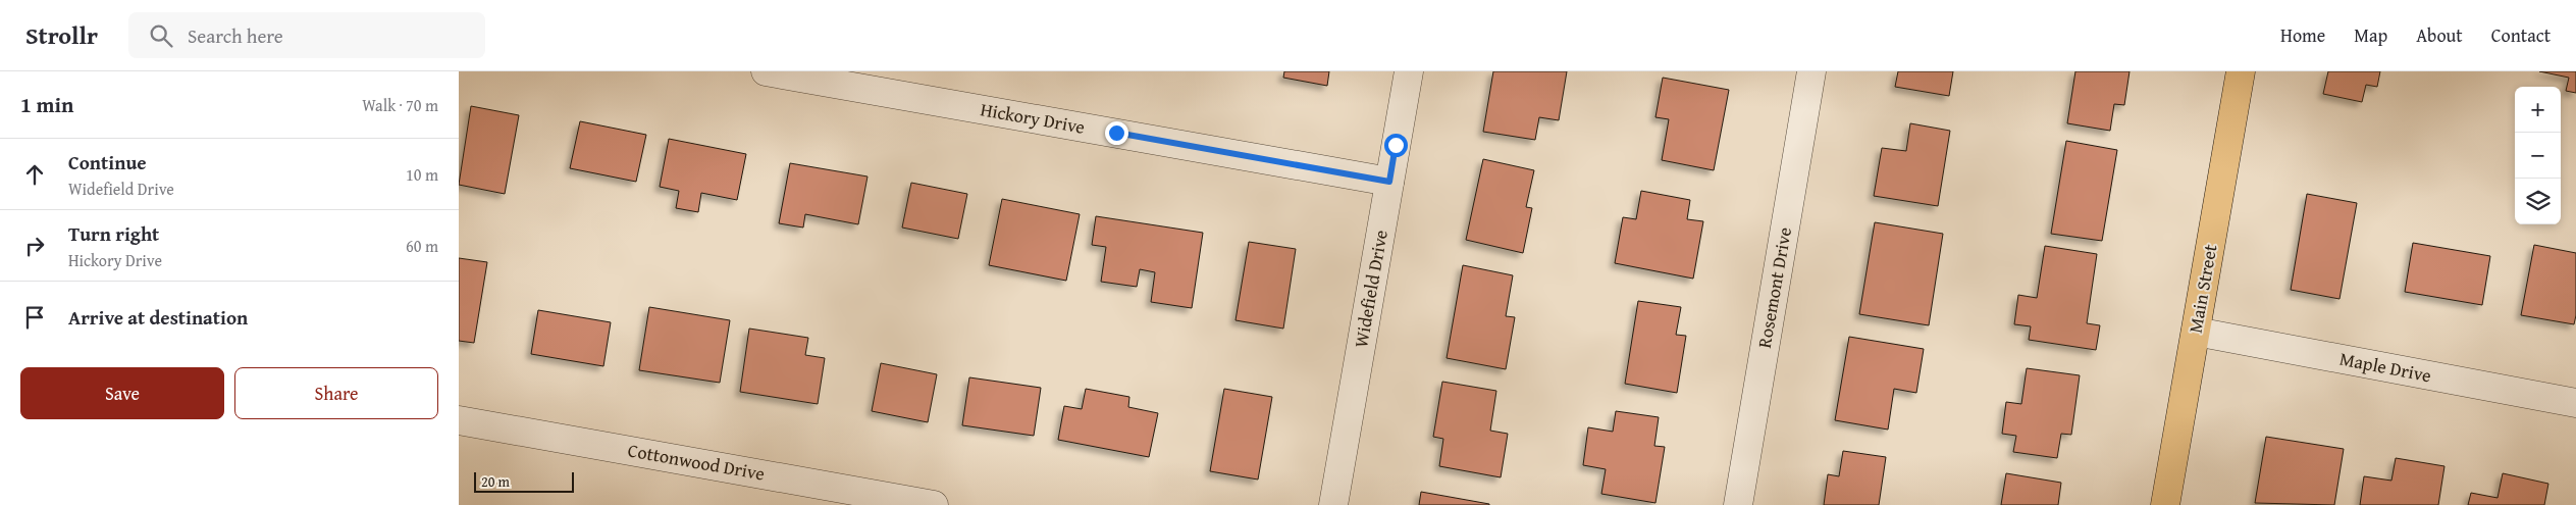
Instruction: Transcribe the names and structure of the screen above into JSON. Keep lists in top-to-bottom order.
{
  "streets": {
    "main road": ["Main Street"],
    "street": [
      "Hickory Drive",
      "Rosemont Drive",
      "Widefield Drive",
      "Maple Drive",
      "Cottonwood Drive"
    ]
  },
  "crossings": [
    ["Hickory Drive", "Widefield Drive"],
    ["Main Street", "Maple Drive"]
  ],
  "scale_bar": "20 m",
  "page": {
    "header": "Strollr",
    "search": "Search here",
    "nav": [
      "Home",
      "Map",
      "About",
      "Contact"
    ],
    "heading": ["1 min", "Walk · 70 m"],
    "map_buttons": ["+", "−"],
    "list": [
      ["Continue", "Widefield Drive", "10 m"],
      ["Turn right", "Hickory Drive", "60 m"],
      "Arrive at destination"
    ],
    "buttons": ["Save", "Share"],
    "scale": "20 m"
  }
}
